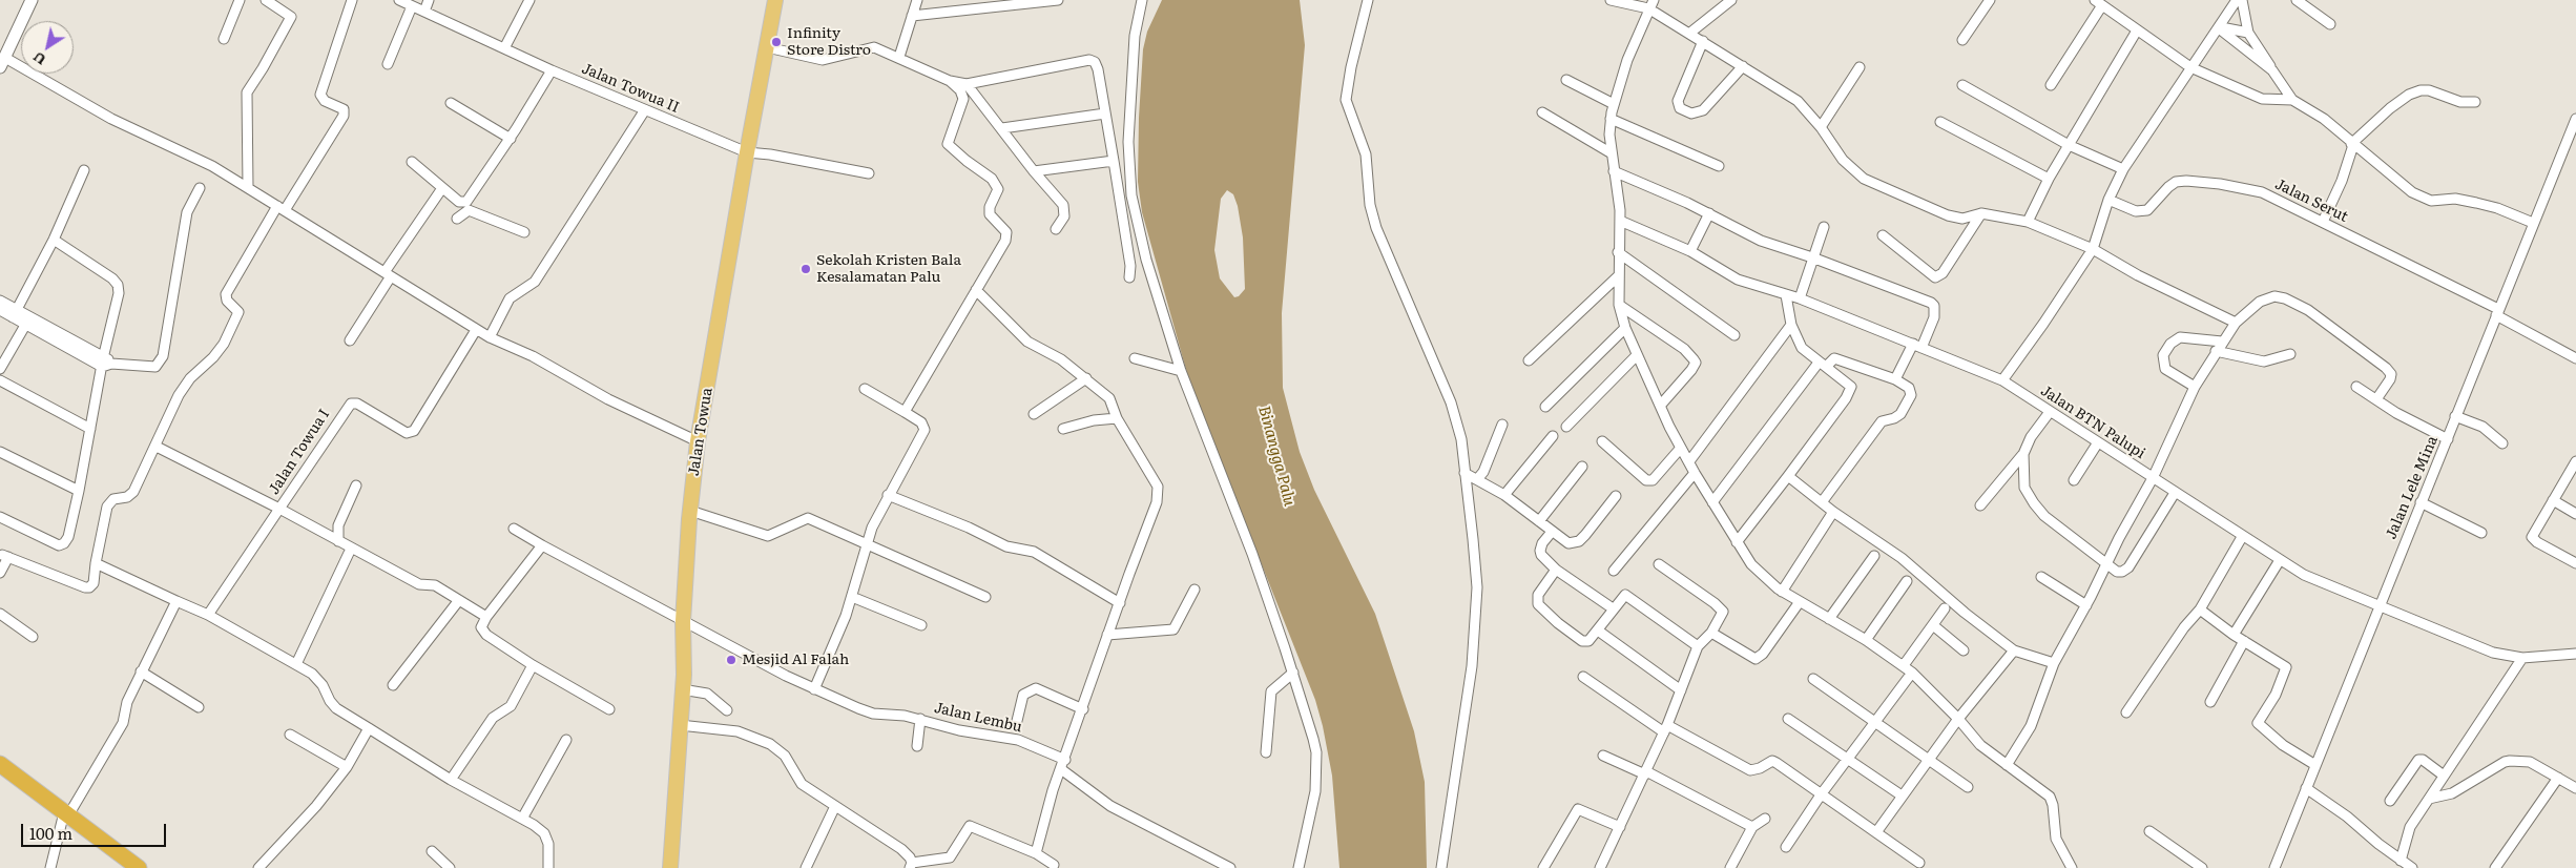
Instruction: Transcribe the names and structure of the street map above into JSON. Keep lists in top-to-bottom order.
{
  "streets": {
    "main road": ["Jalan Towua"],
    "street": [
      "Jalan Towua II",
      "Jalan Serut",
      "Jalan BTN Palupi",
      "Jalan Towua I",
      "Jalan Lele Mina",
      "Jalan Lembu"
    ]
  },
  "crossings": [
    ["Jalan Towua II", "Jalan Towua"],
    ["Jalan Serut", "Jalan Lele Mina"],
    ["Jalan BTN Palupi", "Jalan Lele Mina"],
    ["Jalan Towua", "Jalan Lembu"]
  ],
  "water": ["Binangga Palu"],
  "places": ["Infinity Store Distro", "Sekolah Kristen Bala Kesalamatan Palu", "Mesjid Al Falah"],
  "scale_bar": "100 m",
  "north": "bottom left"
}
